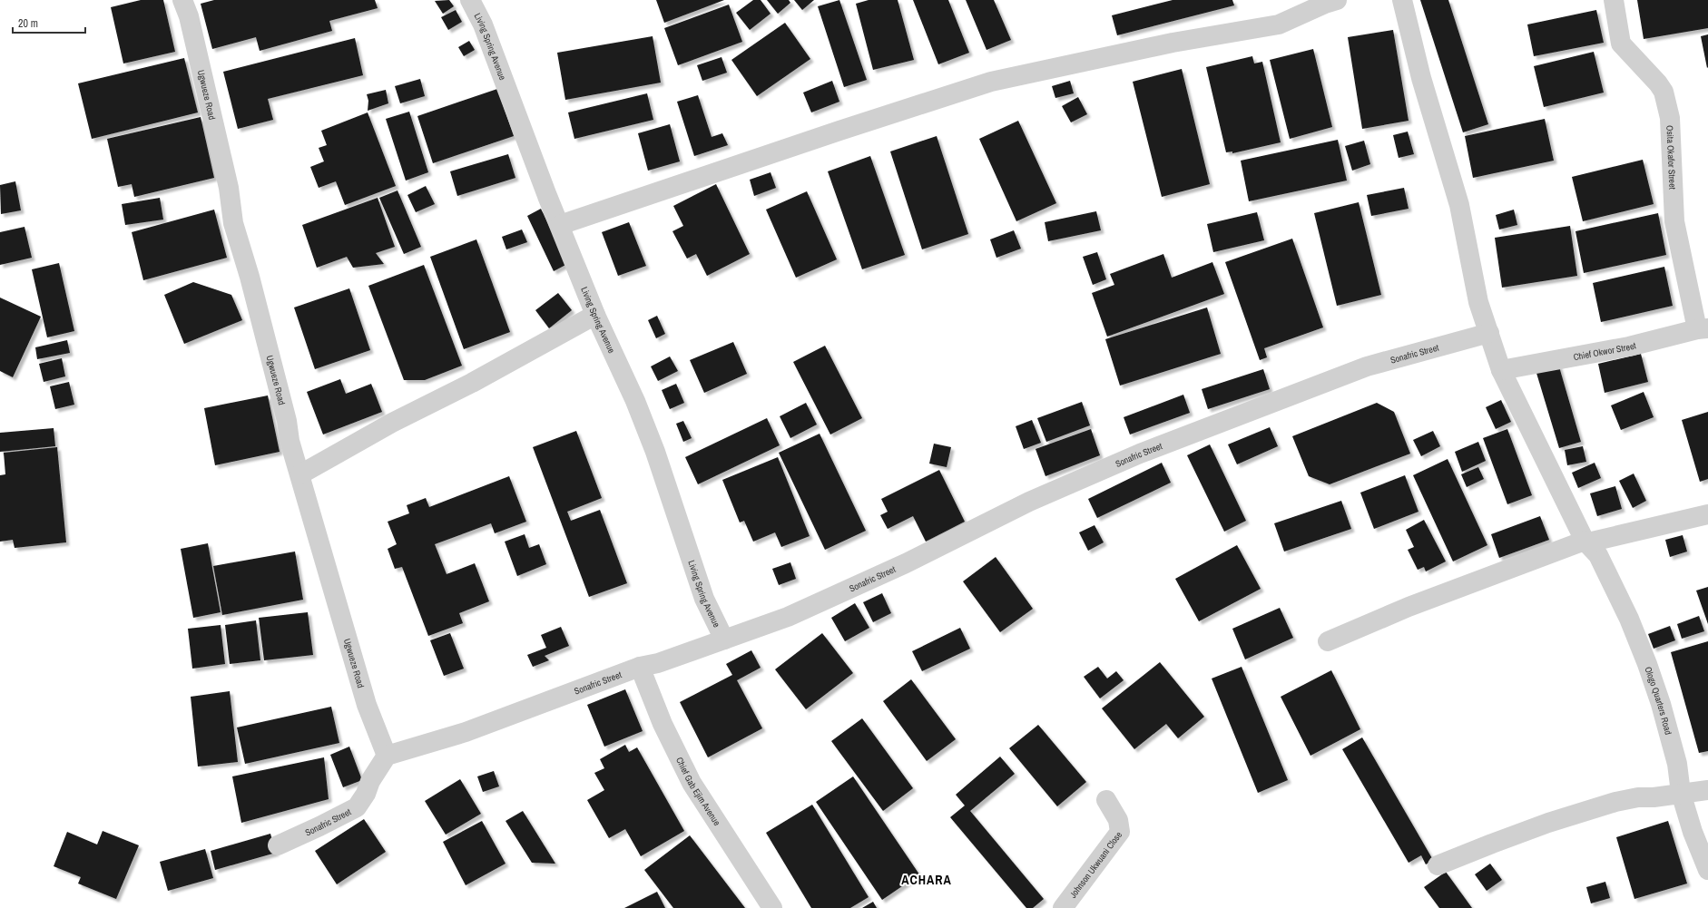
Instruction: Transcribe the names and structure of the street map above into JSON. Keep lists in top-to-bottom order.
{
  "streets": {
    "street": [
      "Living Spring Avenue",
      "Ugwueze Road",
      "Osita Okafor Street",
      "Chief Okwor Street",
      "Sonafric Street",
      "Ologo Quarters Road",
      "Chief Gab Ejim Avenue",
      "Johnson Ukwuani Close"
    ]
  },
  "crossings": [
    ["Living Spring Avenue", "Sonafric Street"],
    ["Ugwueze Road", "Sonafric Street"],
    ["Osita Okafor Street", "Chief Okwor Street"],
    ["Chief Okwor Street", "Ologo Quarters Road"],
    ["Sonafric Street", "Ologo Quarters Road"],
    ["Sonafric Street", "Chief Gab Ejim Avenue"]
  ],
  "districts": ["ACHARA"],
  "scale_bar": "20 m"
}
